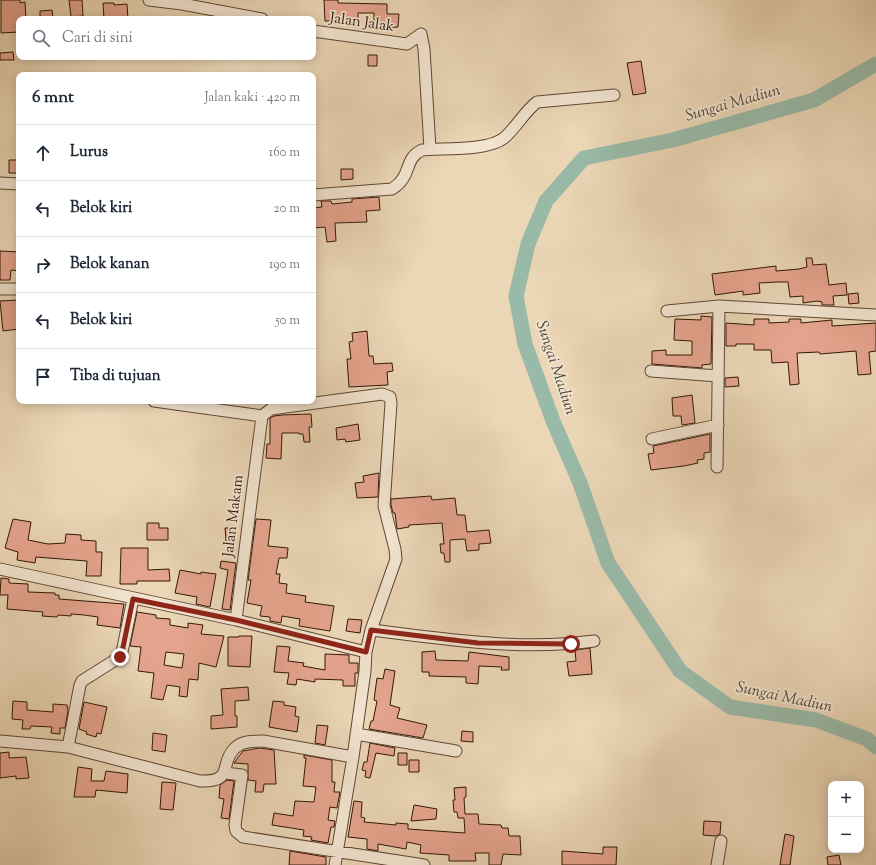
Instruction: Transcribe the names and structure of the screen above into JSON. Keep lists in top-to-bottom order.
{
  "streets": {
    "street": ["Jalan Jalak", "Jalan Makam"]
  },
  "water": ["Sungai Madiun"],
  "page": {
    "search": "Cari di sini",
    "heading": ["6 mnt", "Jalan kaki · 420 m"],
    "list": [
      ["Lurus", "160 m"],
      ["Belok kiri", "20 m"],
      ["Belok kanan", "190 m"],
      ["Belok kiri", "50 m"],
      "Tiba di tujuan"
    ],
    "map_buttons": ["+", "−"]
  }
}
